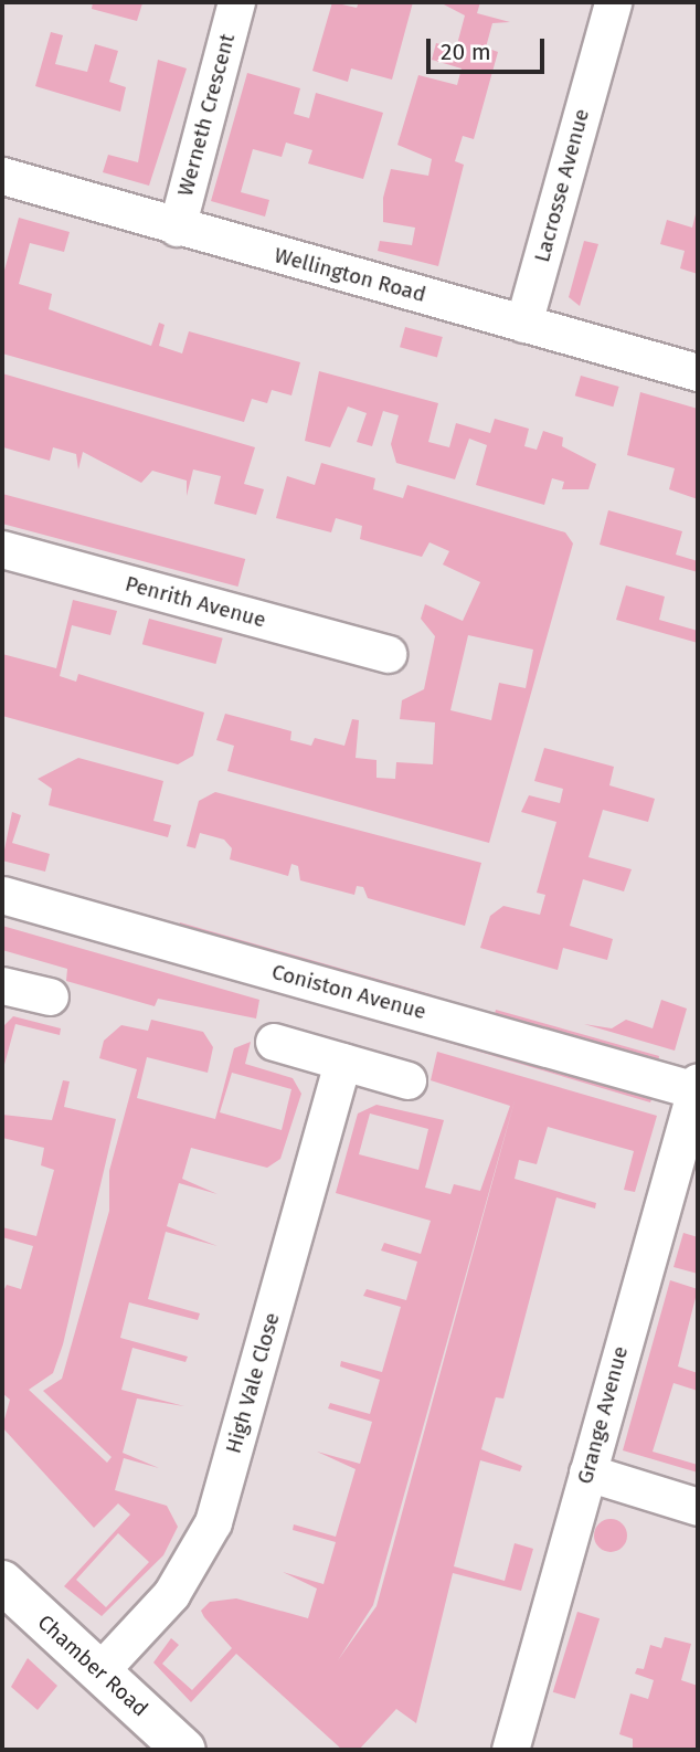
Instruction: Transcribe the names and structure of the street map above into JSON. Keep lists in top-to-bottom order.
{
  "streets": {
    "street": [
      "Werneth Crescent",
      "Lacrosse Avenue",
      "Wellington Road",
      "Penrith Avenue",
      "Coniston Avenue",
      "High Vale Close",
      "Grange Avenue",
      "Chamber Road"
    ]
  },
  "crossings": [
    ["Werneth Crescent", "Wellington Road"],
    ["Lacrosse Avenue", "Wellington Road"],
    ["Coniston Avenue", "Grange Avenue"],
    ["High Vale Close", "Chamber Road"]
  ],
  "scale_bar": "20 m"
}
